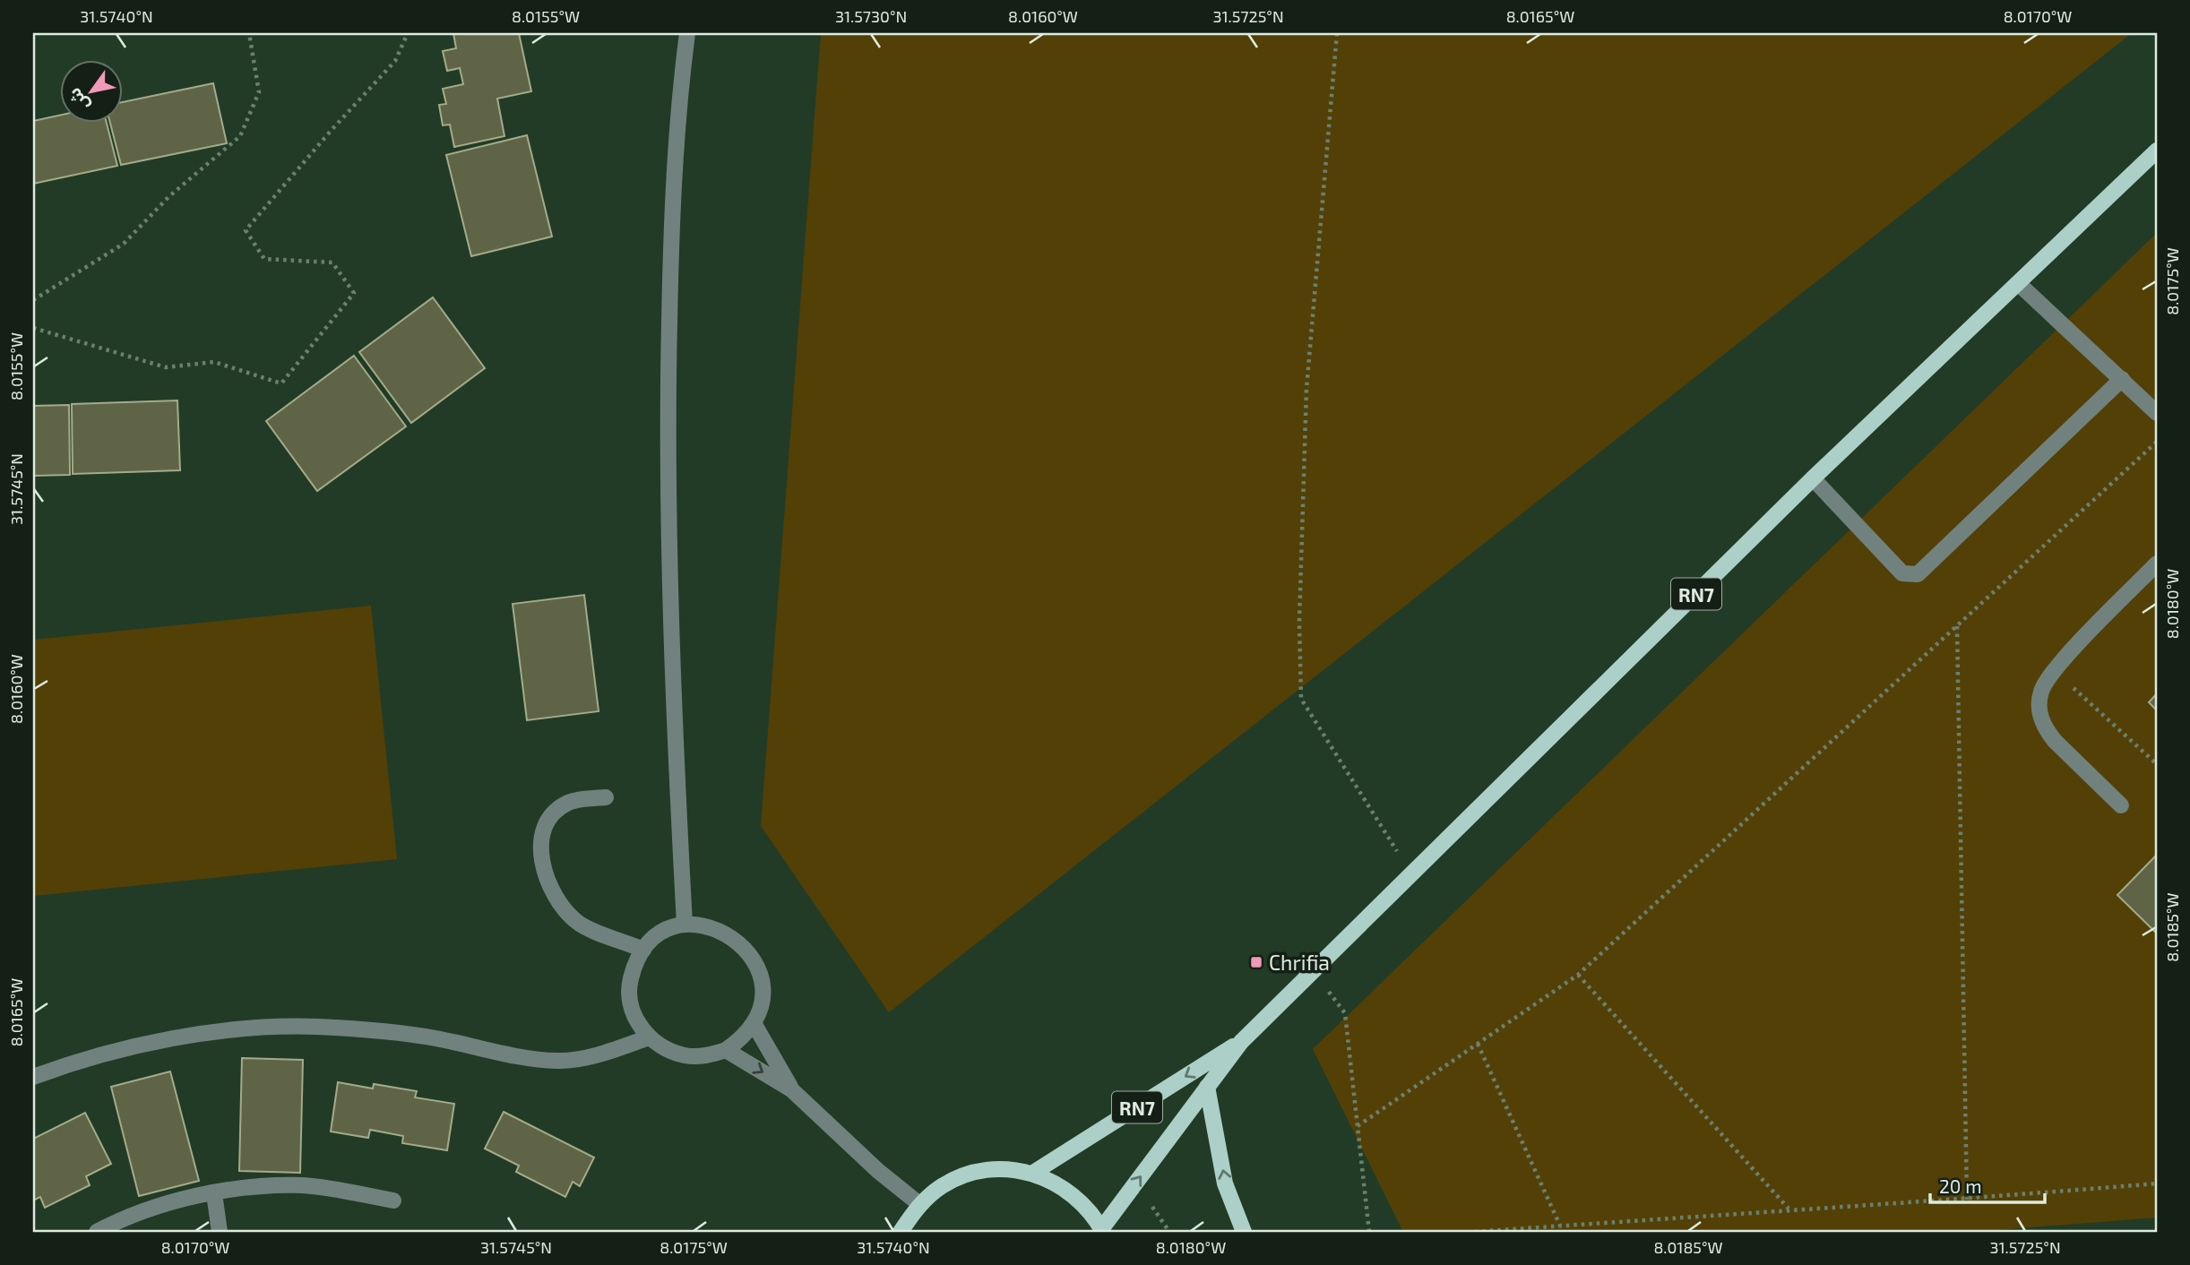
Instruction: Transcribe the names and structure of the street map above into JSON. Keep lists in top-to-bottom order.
{
  "streets": {
    "main road": ["RN7"]
  },
  "places": {
    "transit": ["Chrifia"]
  },
  "scale_bar": "20 m",
  "north": "bottom left",
  "coordinates": [
    "31.5740°N",
    "8.0155°W",
    "31.5730°N",
    "8.0160°W",
    "31.5725°N",
    "8.0165°W",
    "8.0170°W",
    "8.0175°W",
    "31.5745°N",
    "8.0180°W",
    "8.0185°W"
  ]
}
